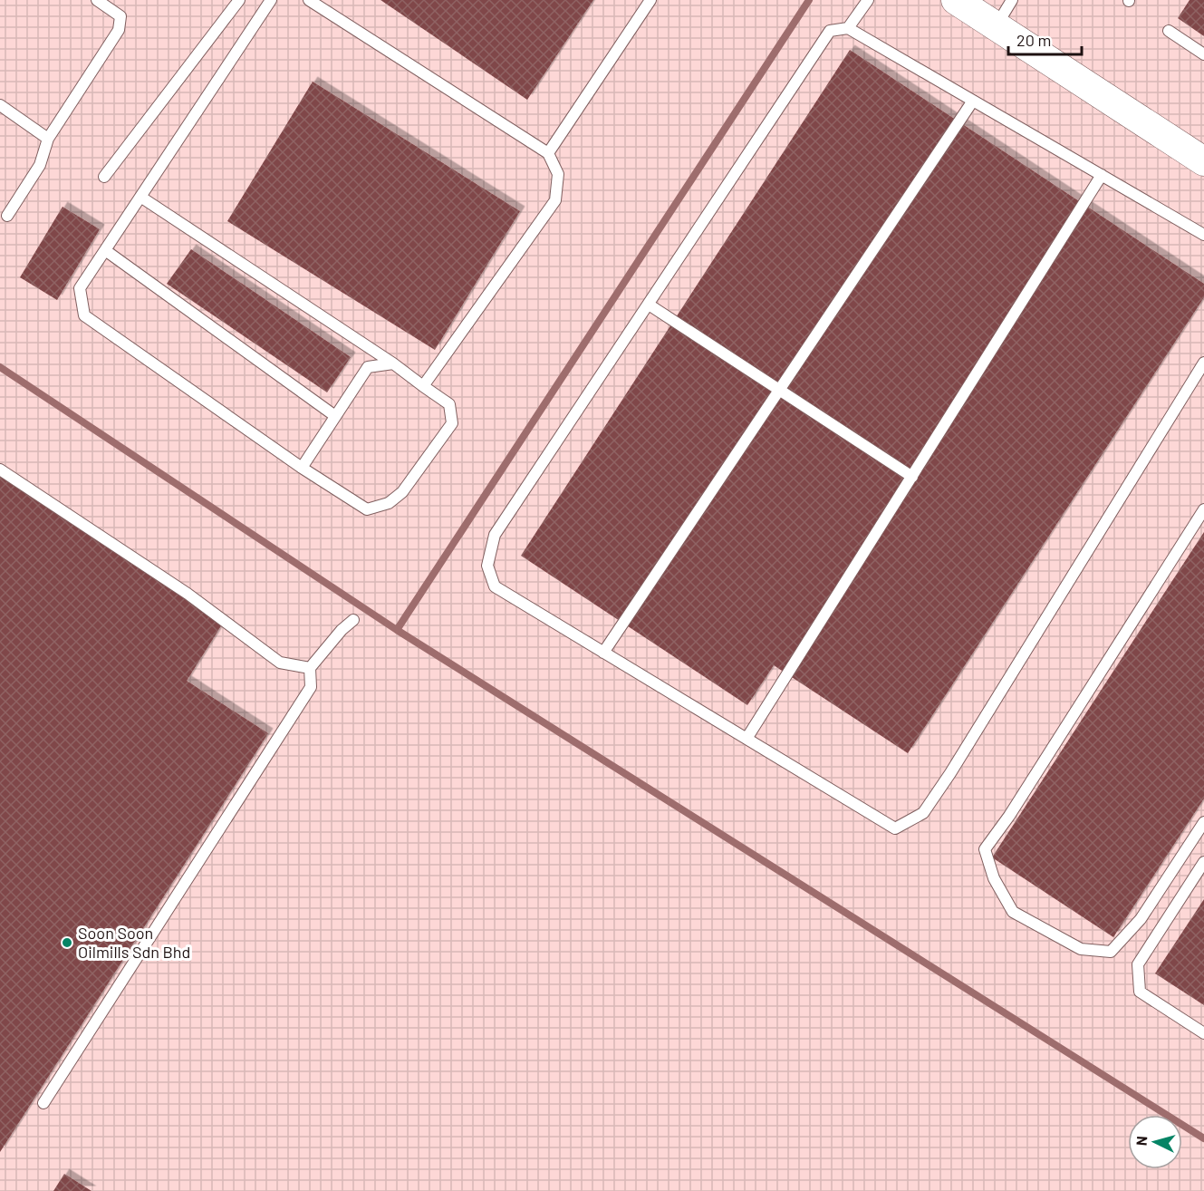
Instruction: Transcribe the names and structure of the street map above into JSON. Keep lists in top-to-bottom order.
{
  "places": ["Soon Soon Oilmills Sdn Bhd"],
  "scale_bar": "20 m",
  "north": "left"
}
